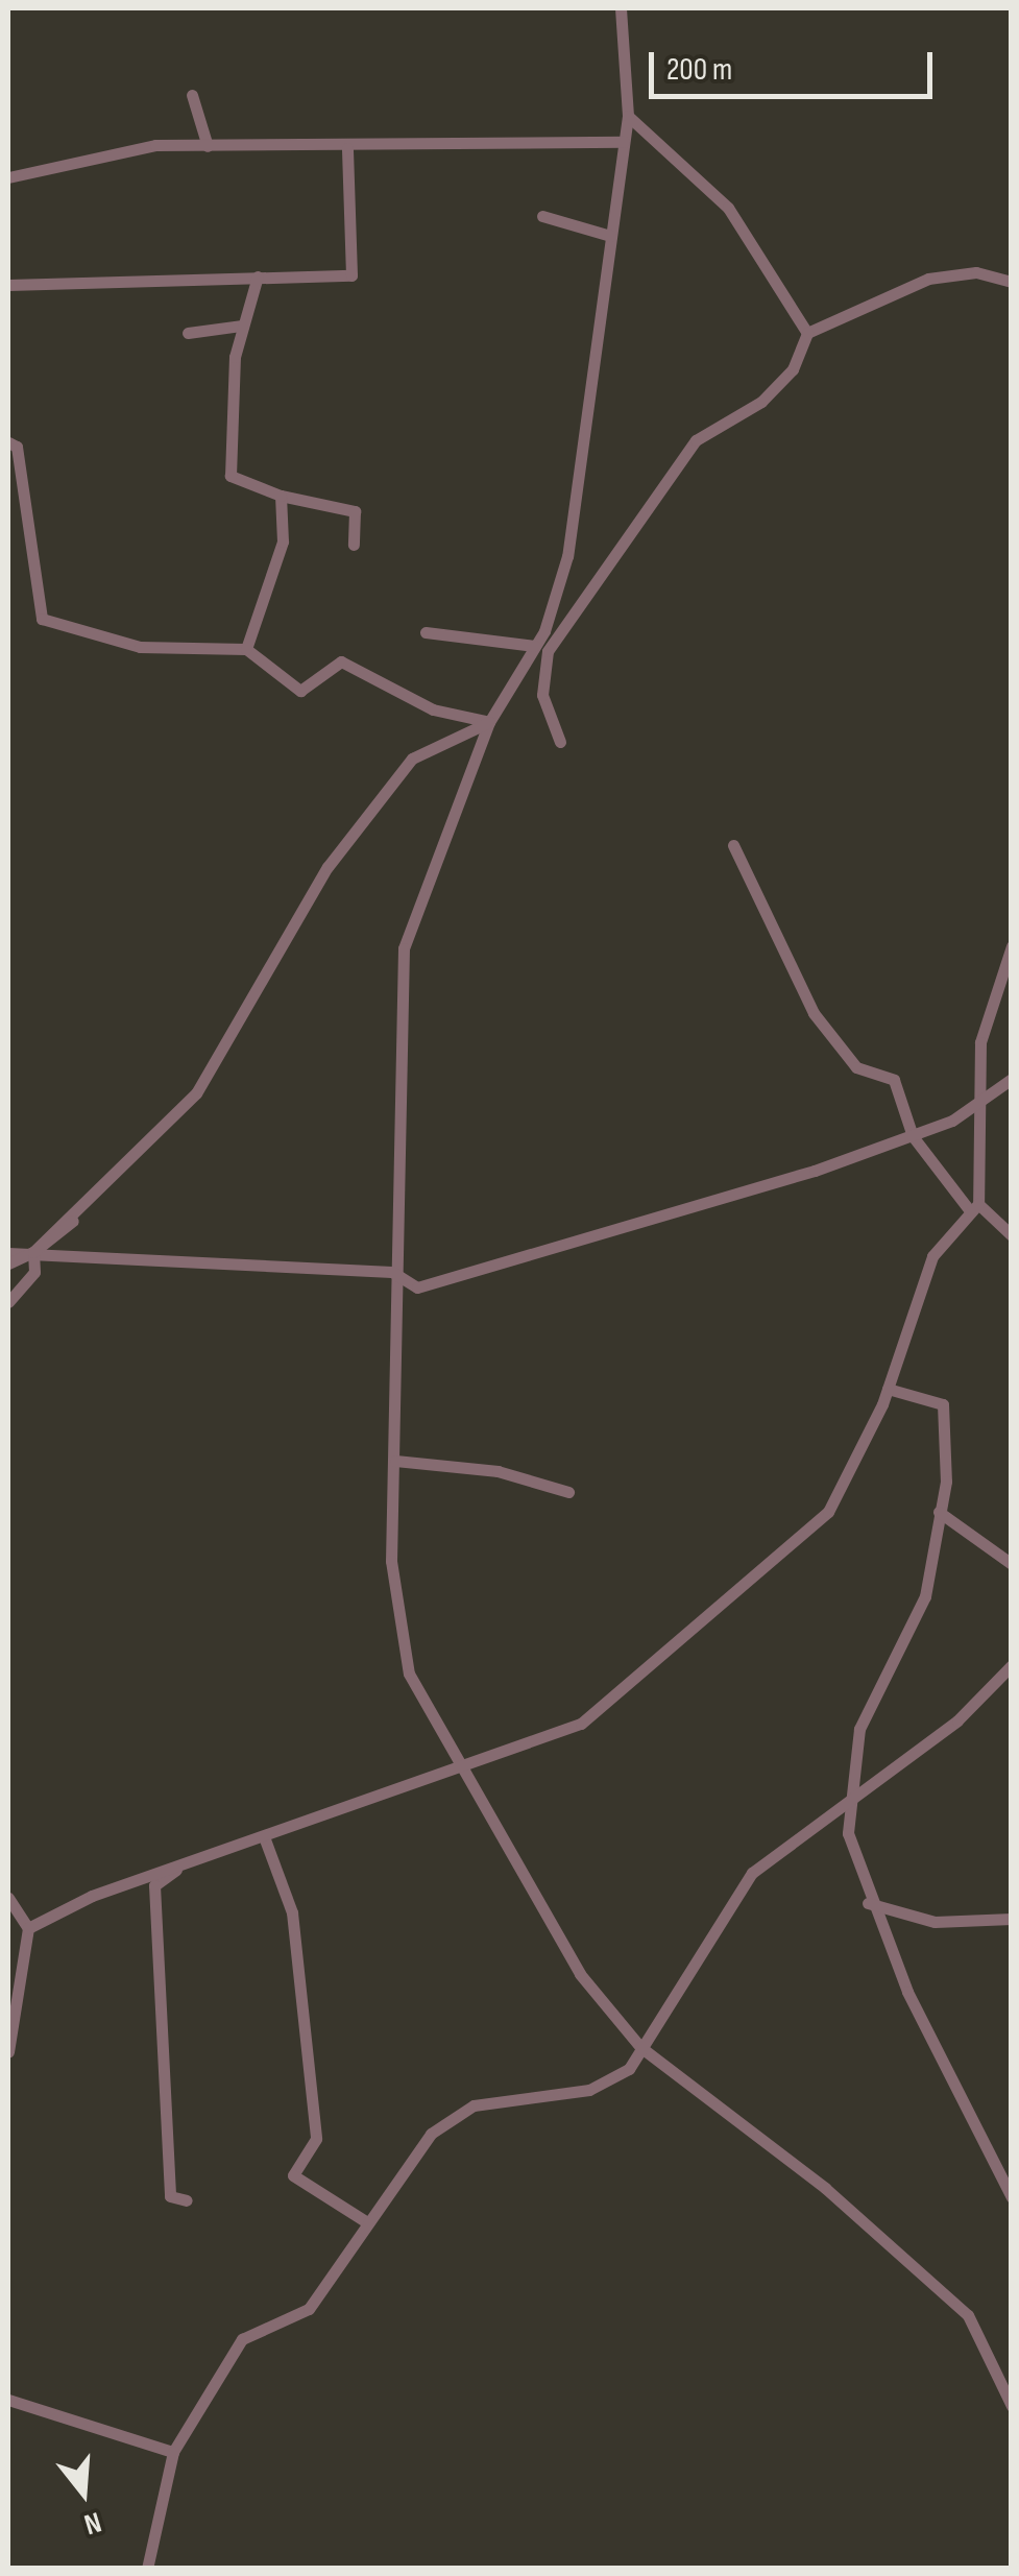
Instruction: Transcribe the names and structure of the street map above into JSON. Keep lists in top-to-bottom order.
{
  "scale_bar": "200 m",
  "north": "bottom"
}
